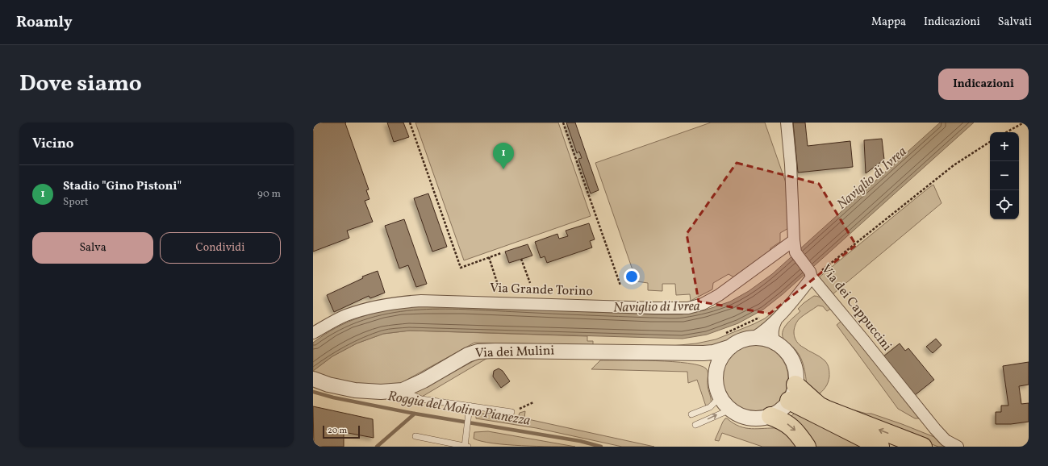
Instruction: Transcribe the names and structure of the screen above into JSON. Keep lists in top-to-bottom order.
{
  "streets": {
    "street": ["Via Grande Torino", "Via dei Cappuccini", "Via dei Mulini"]
  },
  "crossings": [
    ["Via Grande Torino", "Via dei Cappuccini"]
  ],
  "water": ["Naviglio di Ivrea", "Roggia del Molino Pianezza"],
  "scale_bar": "20 m",
  "page": {
    "header": "Roamly",
    "nav": ["Mappa", "Indicazioni", "Salvati"],
    "title": "Dove siamo",
    "buttons": [
      "Indicazioni",
      ["Salva", "Condividi"]
    ],
    "heading": "Vicino",
    "map_buttons": ["+", "−"],
    "pins": "1",
    "list": [
      {
        "mark": "1",
        "name": "Stadio \"Gino Pistoni\"",
        "note": "Sport",
        "value": "90 m"
      }
    ],
    "scale": "20 m"
  }
}
